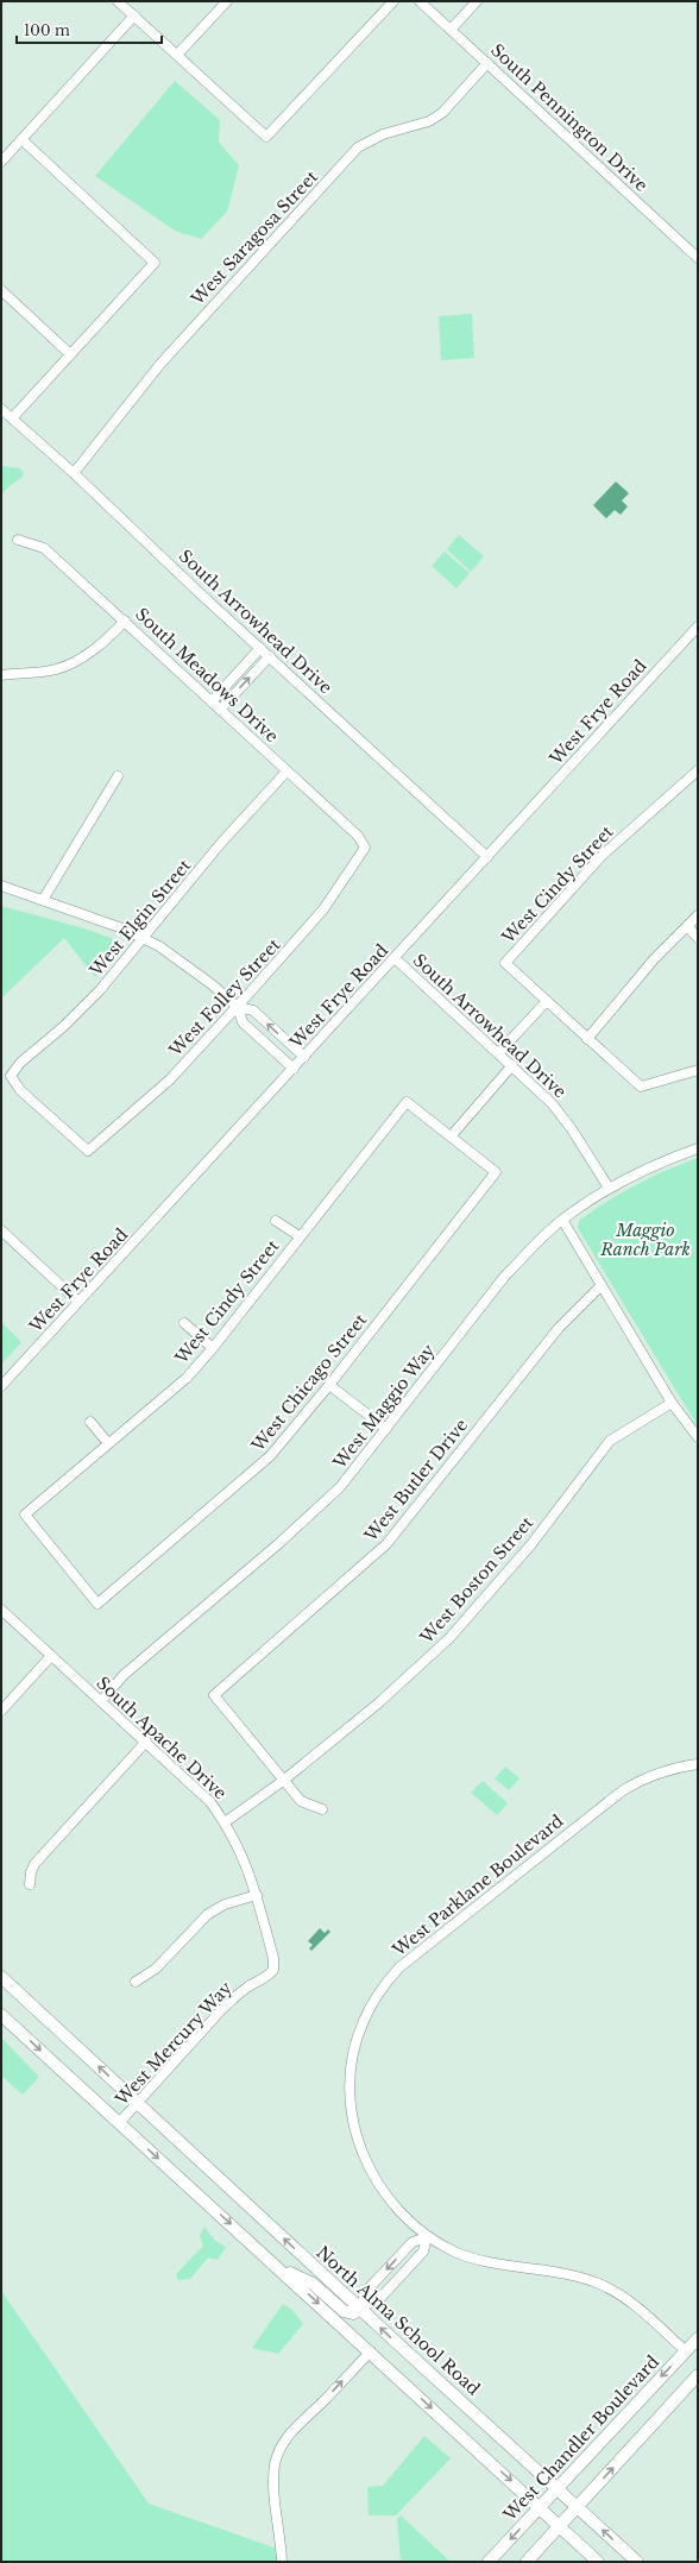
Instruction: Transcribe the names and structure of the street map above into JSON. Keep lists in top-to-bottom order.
{
  "streets": {
    "main road": ["North Alma School Road", "West Chandler Boulevard"],
    "street": [
      "South Pennington Drive",
      "West Saragosa Street",
      "South Arrowhead Drive",
      "South Meadows Drive",
      "West Frye Road",
      "West Cindy Street",
      "West Elgin Street",
      "West Folley Street",
      "West Chicago Street",
      "West Maggio Way",
      "West Butler Drive",
      "West Boston Street",
      "South Apache Drive",
      "West Parklane Boulevard",
      "West Mercury Way"
    ]
  },
  "crossings": [
    ["South Pennington Drive", "West Saragosa Street"],
    ["West Saragosa Street", "South Arrowhead Drive"],
    ["South Arrowhead Drive", "West Frye Road"],
    ["South Arrowhead Drive", "West Maggio Way"],
    ["South Meadows Drive", "West Elgin Street"],
    ["South Meadows Drive", "West Folley Street"],
    ["West Cindy Street", "West Chicago Street"],
    ["West Elgin Street", "West Folley Street"],
    ["West Maggio Way", "South Apache Drive"],
    ["West Butler Drive", "West Boston Street"],
    ["West Boston Street", "South Apache Drive"],
    ["South Apache Drive", "West Mercury Way"],
    ["West Parklane Boulevard", "West Chandler Boulevard"],
    ["West Mercury Way", "North Alma School Road"],
    ["North Alma School Road", "West Chandler Boulevard"]
  ],
  "parks": ["Maggio Ranch Park"],
  "scale_bar": "100 m"
}
